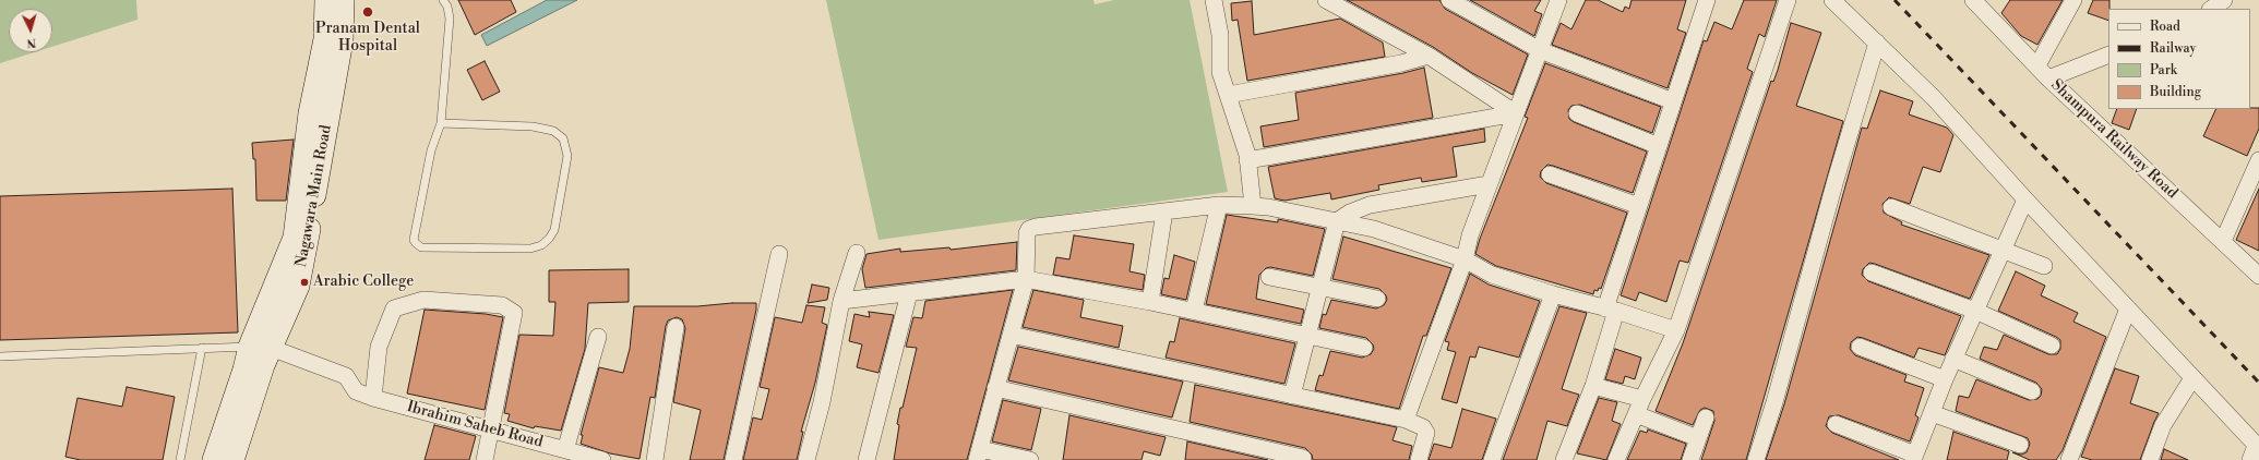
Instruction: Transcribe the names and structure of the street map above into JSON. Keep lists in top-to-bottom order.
{
  "streets": {
    "main road": ["Nagawara Main Road"],
    "street": ["Shampura Railway Road", "Ibrahim Saheb Road"]
  },
  "crossings": [
    ["Nagawara Main Road", "Ibrahim Saheb Road"]
  ],
  "places": ["Pranam Dental Hospital", "Arabic College"],
  "legend": [
    "Road",
    "Railway",
    "Park",
    "Building"
  ],
  "north": "bottom"
}
